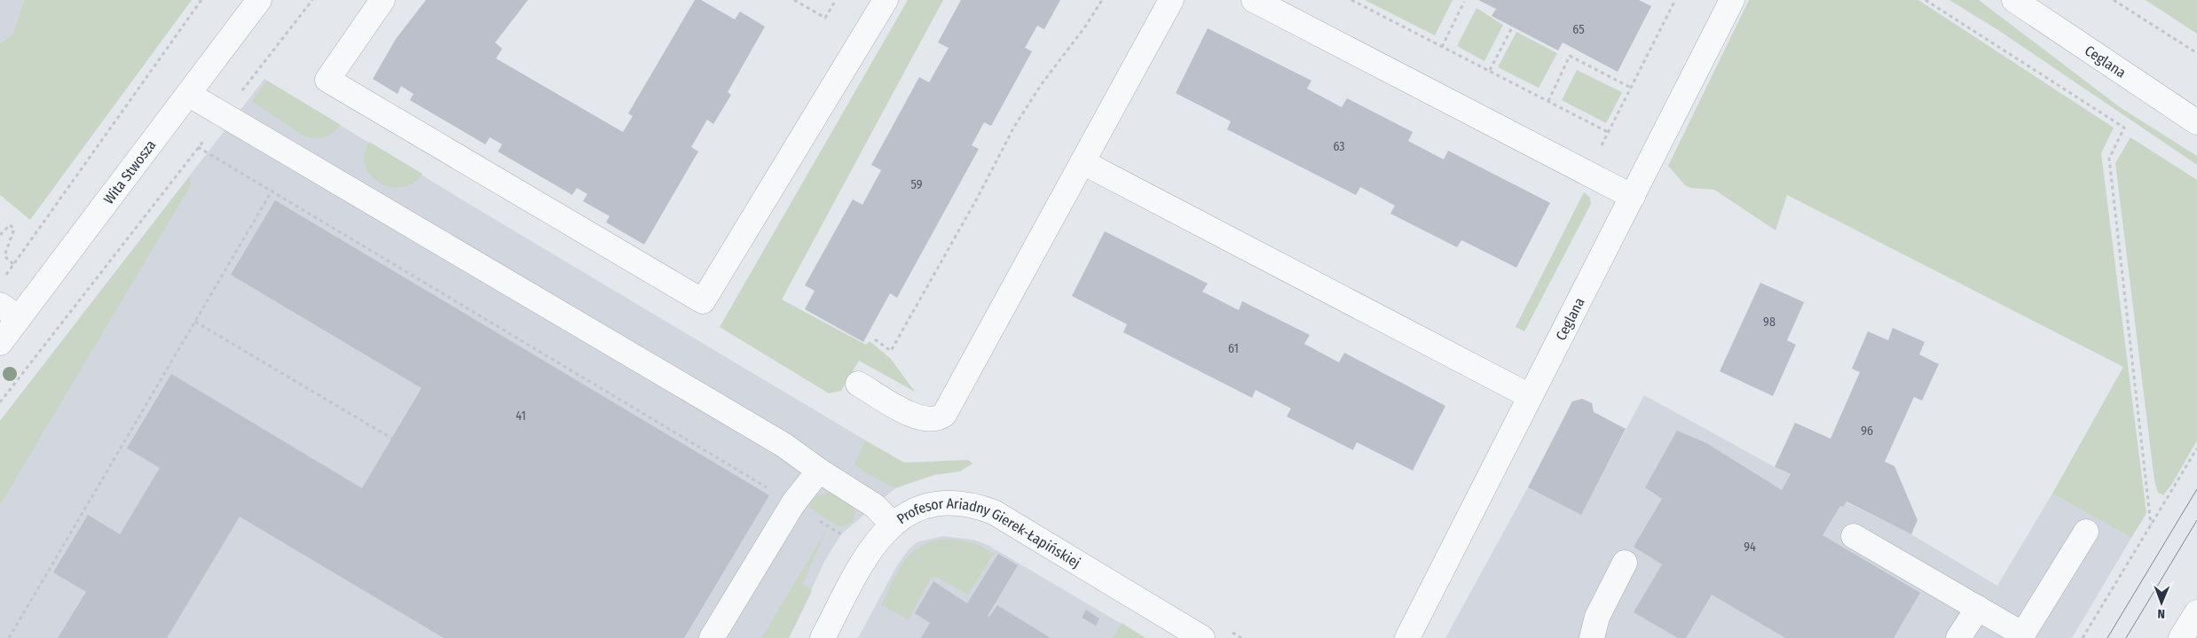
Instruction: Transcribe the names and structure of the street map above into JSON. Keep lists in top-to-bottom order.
{
  "streets": {
    "street": ["Ceglana", "Wita Stwosza", "Profesor Ariadny Gierek-Łapińskiej"]
  },
  "house_numbers": [
    "65",
    "63",
    "59",
    "98",
    "61",
    "41",
    "96",
    "94"
  ],
  "north": "bottom"
}
